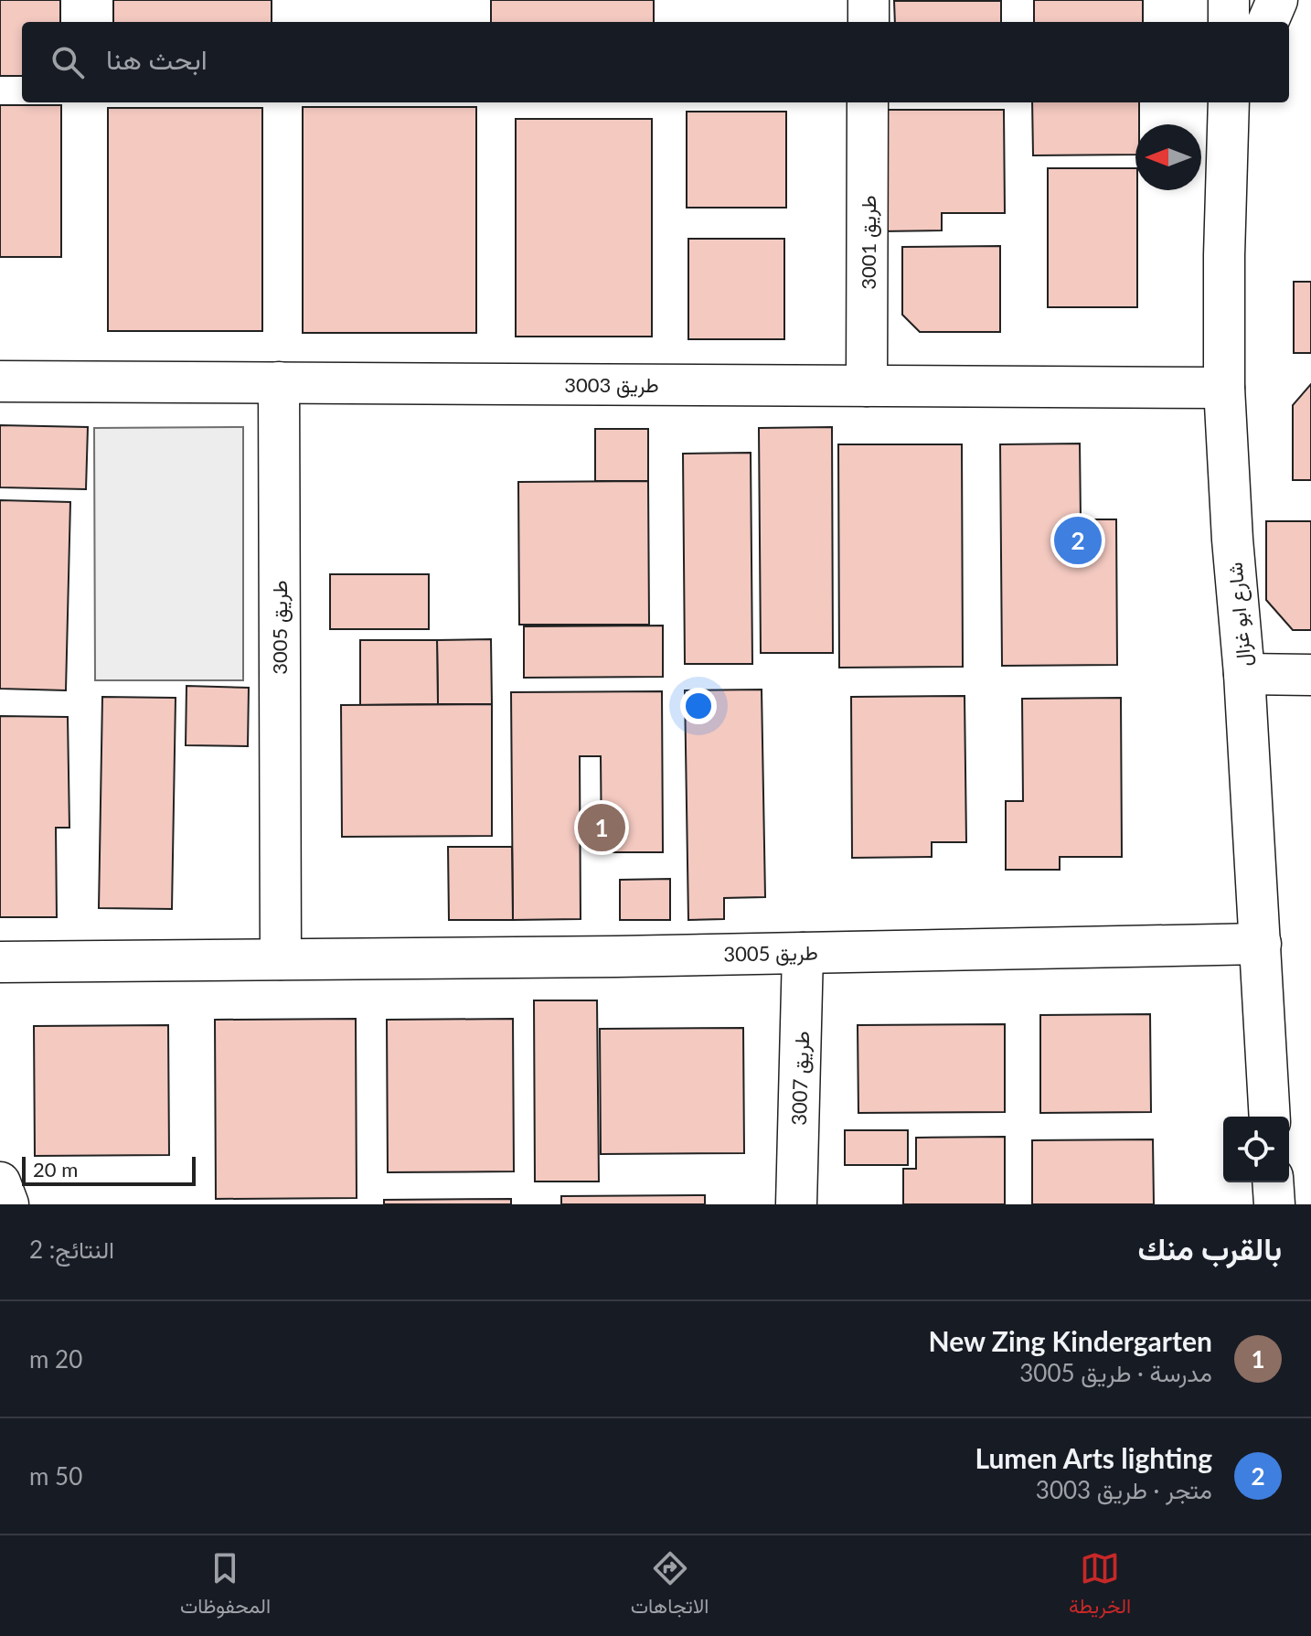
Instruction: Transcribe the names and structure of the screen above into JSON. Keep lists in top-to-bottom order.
{
  "streets": {
    "street": [
      "طريق 3001",
      "طريق 3003",
      "شارع ابو غزال",
      "طريق 3005",
      "طريق 3007"
    ]
  },
  "crossings": [
    ["طريق 3001", "طريق 3003"],
    ["طريق 3003", "شارع ابو غزال"],
    ["طريق 3003", "طريق 3005"],
    ["شارع ابو غزال", "طريق 3005"],
    ["طريق 3005", "طريق 3007"]
  ],
  "scale_bar": "20 m",
  "north": "left",
  "page": {
    "search": "ابحث هنا",
    "pins": ["2", "1"],
    "scale": "20 m",
    "heading": ["بالقرب منك", "النتائج: 2"],
    "list": [
      {
        "mark": "1",
        "name": "New Zing Kindergarten",
        "note": "مدرسة · طريق 3005",
        "value": "20 m"
      },
      {
        "mark": "2",
        "name": "Lumen Arts lighting",
        "note": "متجر · طريق 3003",
        "value": "50 m"
      }
    ],
    "nav": ["الخريطة", "الاتجاهات", "المحفوظات"]
  }
}
